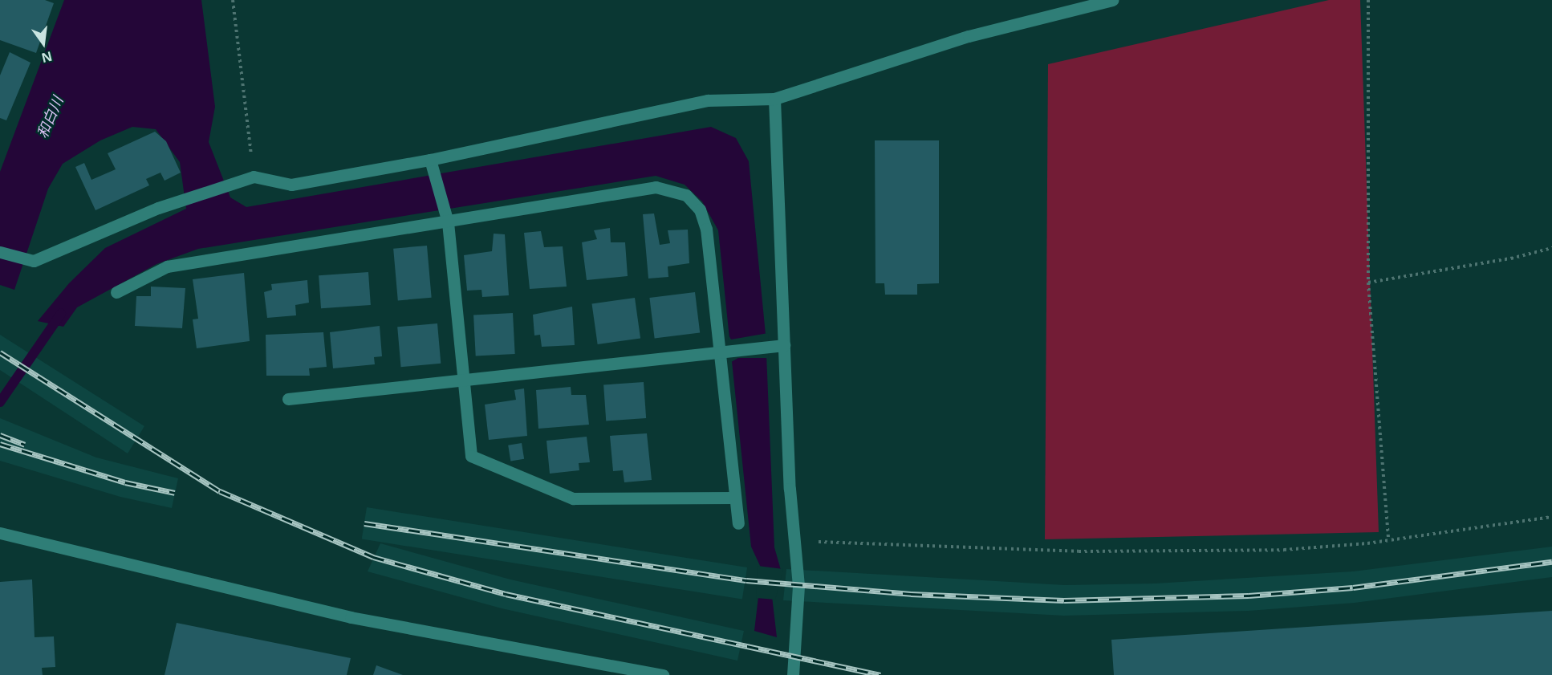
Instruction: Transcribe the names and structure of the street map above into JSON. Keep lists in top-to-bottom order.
{
  "water": ["和白川"],
  "north": "bottom"
}
